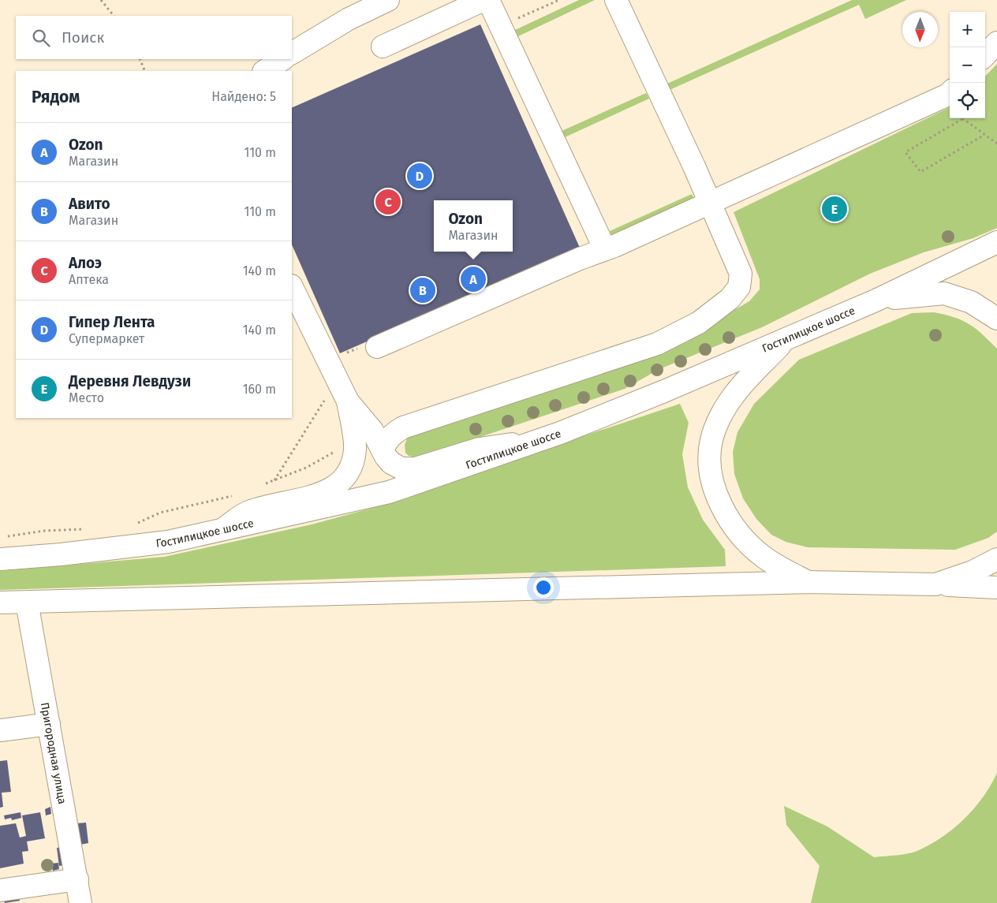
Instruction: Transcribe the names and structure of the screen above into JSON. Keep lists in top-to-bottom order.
{
  "streets": {
    "main road": ["Гостилицкое шоссе", "Пригородная улица"]
  },
  "north": "bottom",
  "page": {
    "map_buttons": ["+", "−"],
    "search": "Поиск",
    "heading": ["Рядом", "Найдено: 5"],
    "list": [
      {
        "mark": "A",
        "name": "Ozon",
        "note": "Магазин",
        "value": "110 m"
      },
      {
        "mark": "B",
        "name": "Авито",
        "note": "Магазин",
        "value": "110 m"
      },
      {
        "mark": "C",
        "name": "Алоэ",
        "note": "Аптека",
        "value": "140 m"
      },
      {
        "mark": "D",
        "name": "Гипер Лента",
        "note": "Супермаркет",
        "value": "140 m"
      },
      {
        "mark": "E",
        "name": "Деревня Левдузи",
        "note": "Место",
        "value": "160 m"
      }
    ],
    "pins": [
      "D",
      "C",
      "E",
      "A",
      "B"
    ],
    "popup": ["Ozon", "Магазин"]
  }
}
